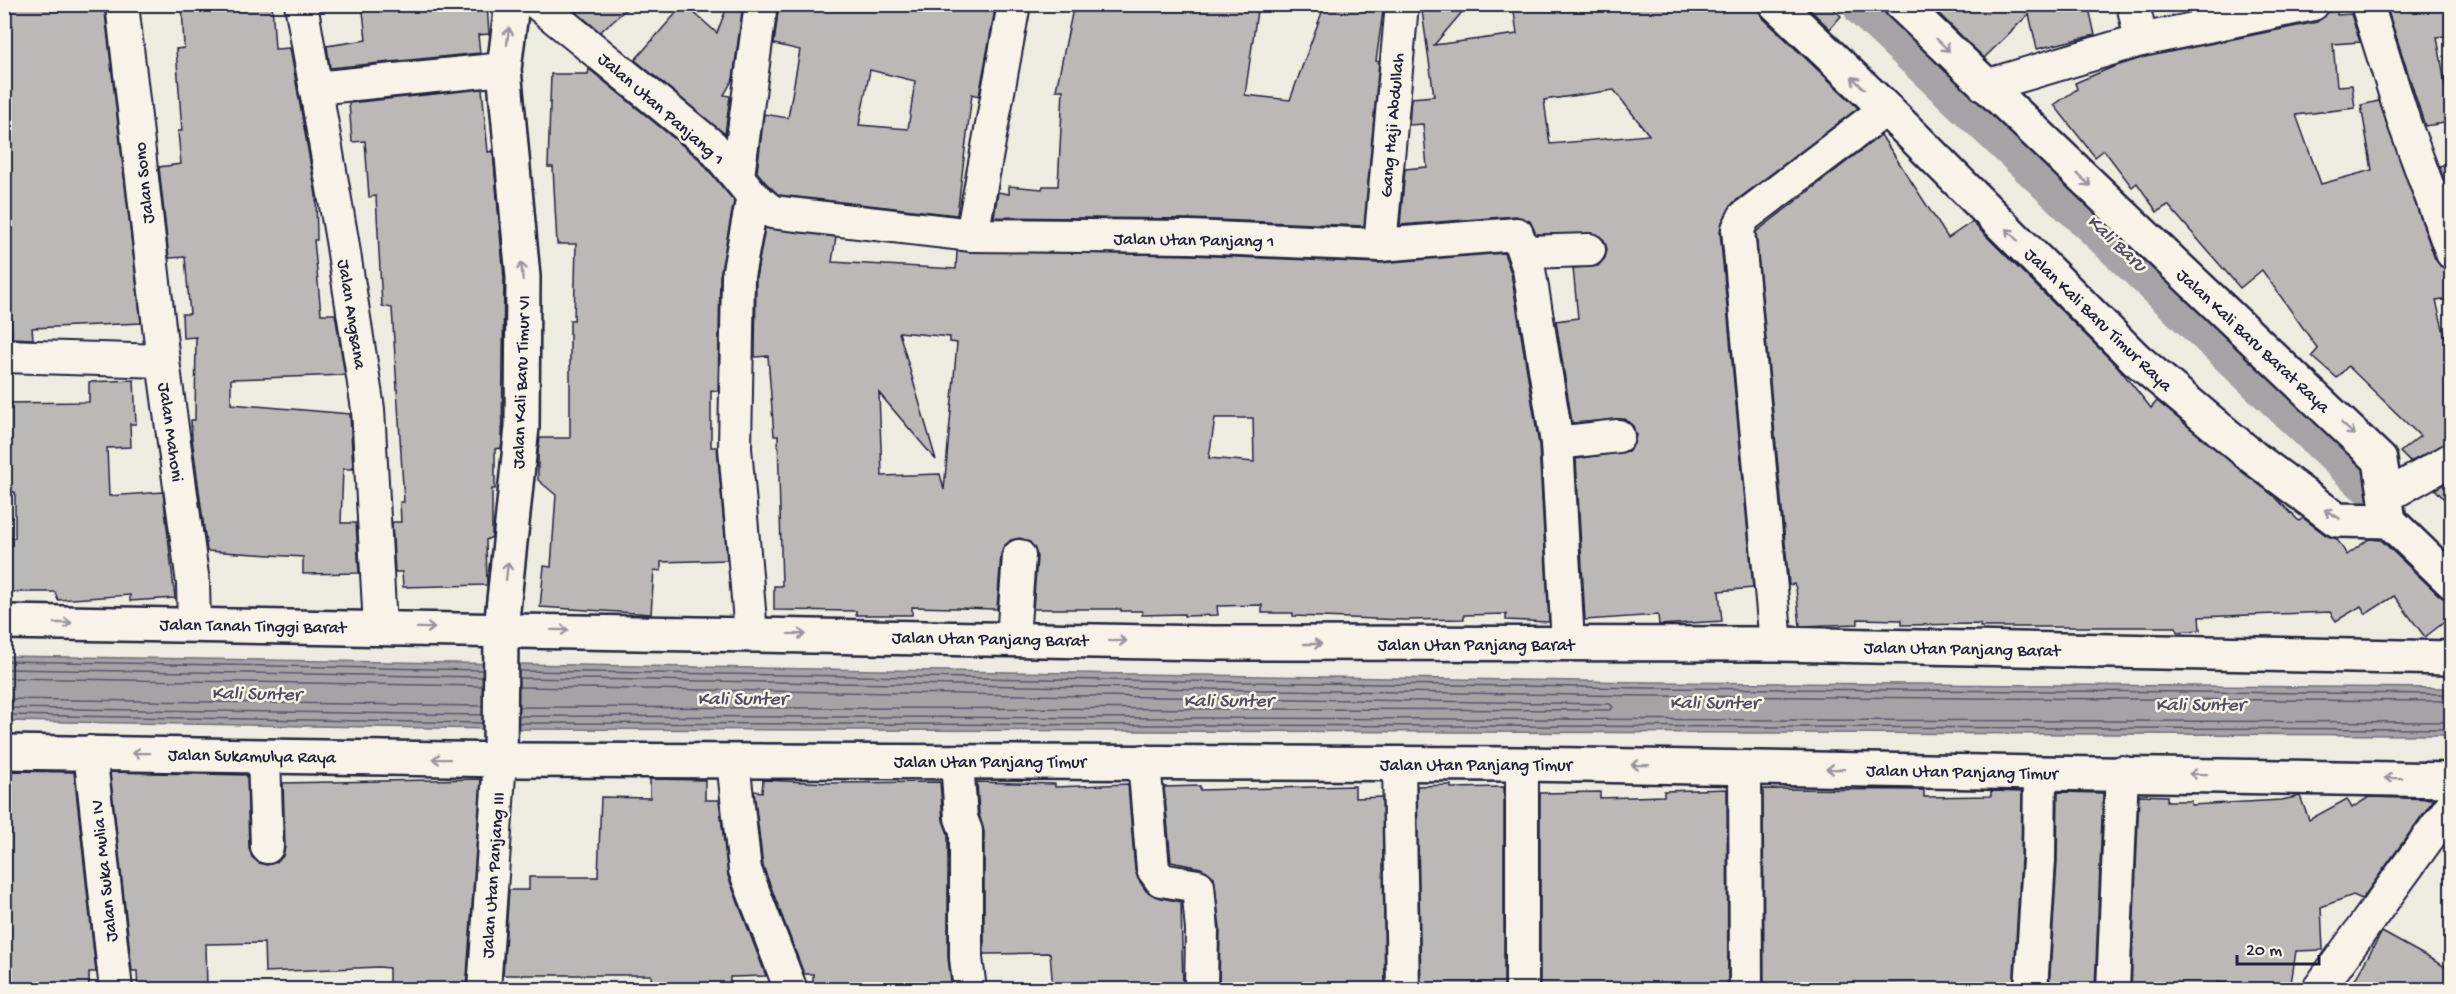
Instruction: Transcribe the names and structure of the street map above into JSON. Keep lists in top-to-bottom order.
{
  "streets": {
    "main road": [
      "Jalan Kali Baru Timur Raya",
      "Jalan Kali Baru Barat Raya",
      "Jalan Kali Baru Timur VI",
      "Jalan Tanah Tinggi Barat",
      "Jalan Utan Panjang Barat",
      "Jalan Sukamulya Raya",
      "Jalan Utan Panjang Timur"
    ],
    "street": [
      "Jalan Utan Panjang 1",
      "Gang Haji Abdullah",
      "Jalan Sono",
      "Jalan Angsana",
      "Jalan Mahoni",
      "Jalan Suka Mulia IV",
      "Jalan Utan Panjang III"
    ]
  },
  "crossings": [
    ["Jalan Utan Panjang 1", "Gang Haji Abdullah"],
    ["Jalan Sono", "Jalan Mahoni"],
    ["Jalan Angsana", "Jalan Tanah Tinggi Barat"],
    ["Jalan Kali Baru Timur Raya", "Jalan Kali Baru Barat Raya"],
    ["Jalan Kali Baru Timur VI", "Jalan Tanah Tinggi Barat"],
    ["Jalan Kali Baru Timur VI", "Jalan Utan Panjang Barat"],
    ["Jalan Kali Baru Timur VI", "Jalan Sukamulya Raya"],
    ["Jalan Kali Baru Timur VI", "Jalan Utan Panjang Timur"],
    ["Jalan Kali Baru Timur VI", "Jalan Utan Panjang III"],
    ["Jalan Mahoni", "Jalan Tanah Tinggi Barat"],
    ["Jalan Tanah Tinggi Barat", "Jalan Utan Panjang Barat"],
    ["Jalan Sukamulya Raya", "Jalan Utan Panjang Timur"],
    ["Jalan Sukamulya Raya", "Jalan Suka Mulia IV"],
    ["Jalan Sukamulya Raya", "Jalan Utan Panjang III"],
    ["Jalan Utan Panjang Timur", "Jalan Utan Panjang III"]
  ],
  "one_way": [
    "Jalan Kali Baru Timur Raya",
    "Jalan Kali Baru Barat Raya",
    "Jalan Kali Baru Timur VI",
    "Jalan Tanah Tinggi Barat",
    "Jalan Utan Panjang Barat",
    "Jalan Sukamulya Raya",
    "Jalan Utan Panjang Timur"
  ],
  "water": ["Kali Baru", "Kali Sunter"],
  "scale_bar": "20 m"
}
